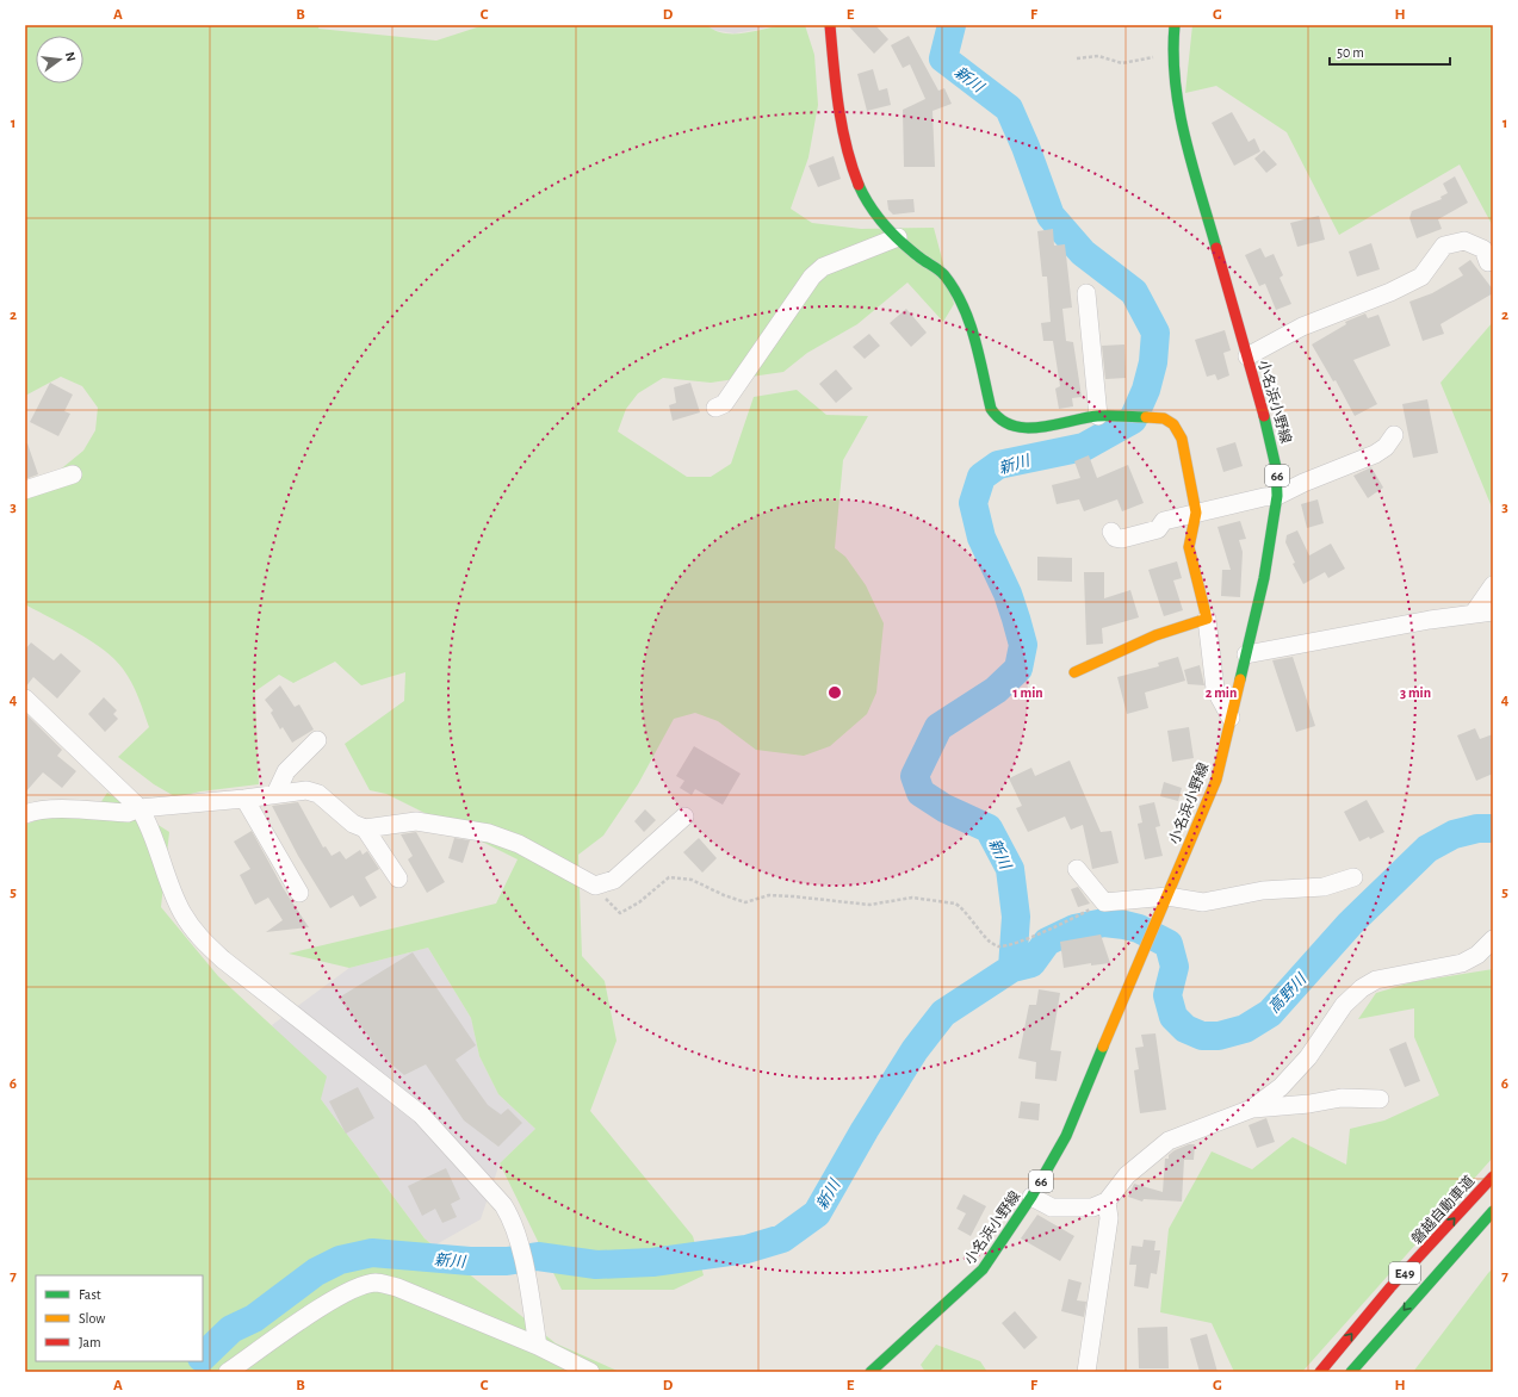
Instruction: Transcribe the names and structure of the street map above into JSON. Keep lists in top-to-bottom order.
{
  "streets": {
    "main road": [
      "小名浜小野線",
      "66",
      "磐越自動車道",
      "E49"
    ]
  },
  "water": ["新川", "高野川"],
  "legend": ["Fast", "Slow", "Jam"],
  "scale_bar": "50 m",
  "north": "right",
  "grid": {
    "columns": [
      "A",
      "B",
      "C",
      "D",
      "E",
      "F",
      "G",
      "H"
    ],
    "rows": [
      "1",
      "2",
      "3",
      "4",
      "5",
      "6",
      "7"
    ]
  },
  "rings": ["1 min", "2 min", "3 min"]
}
